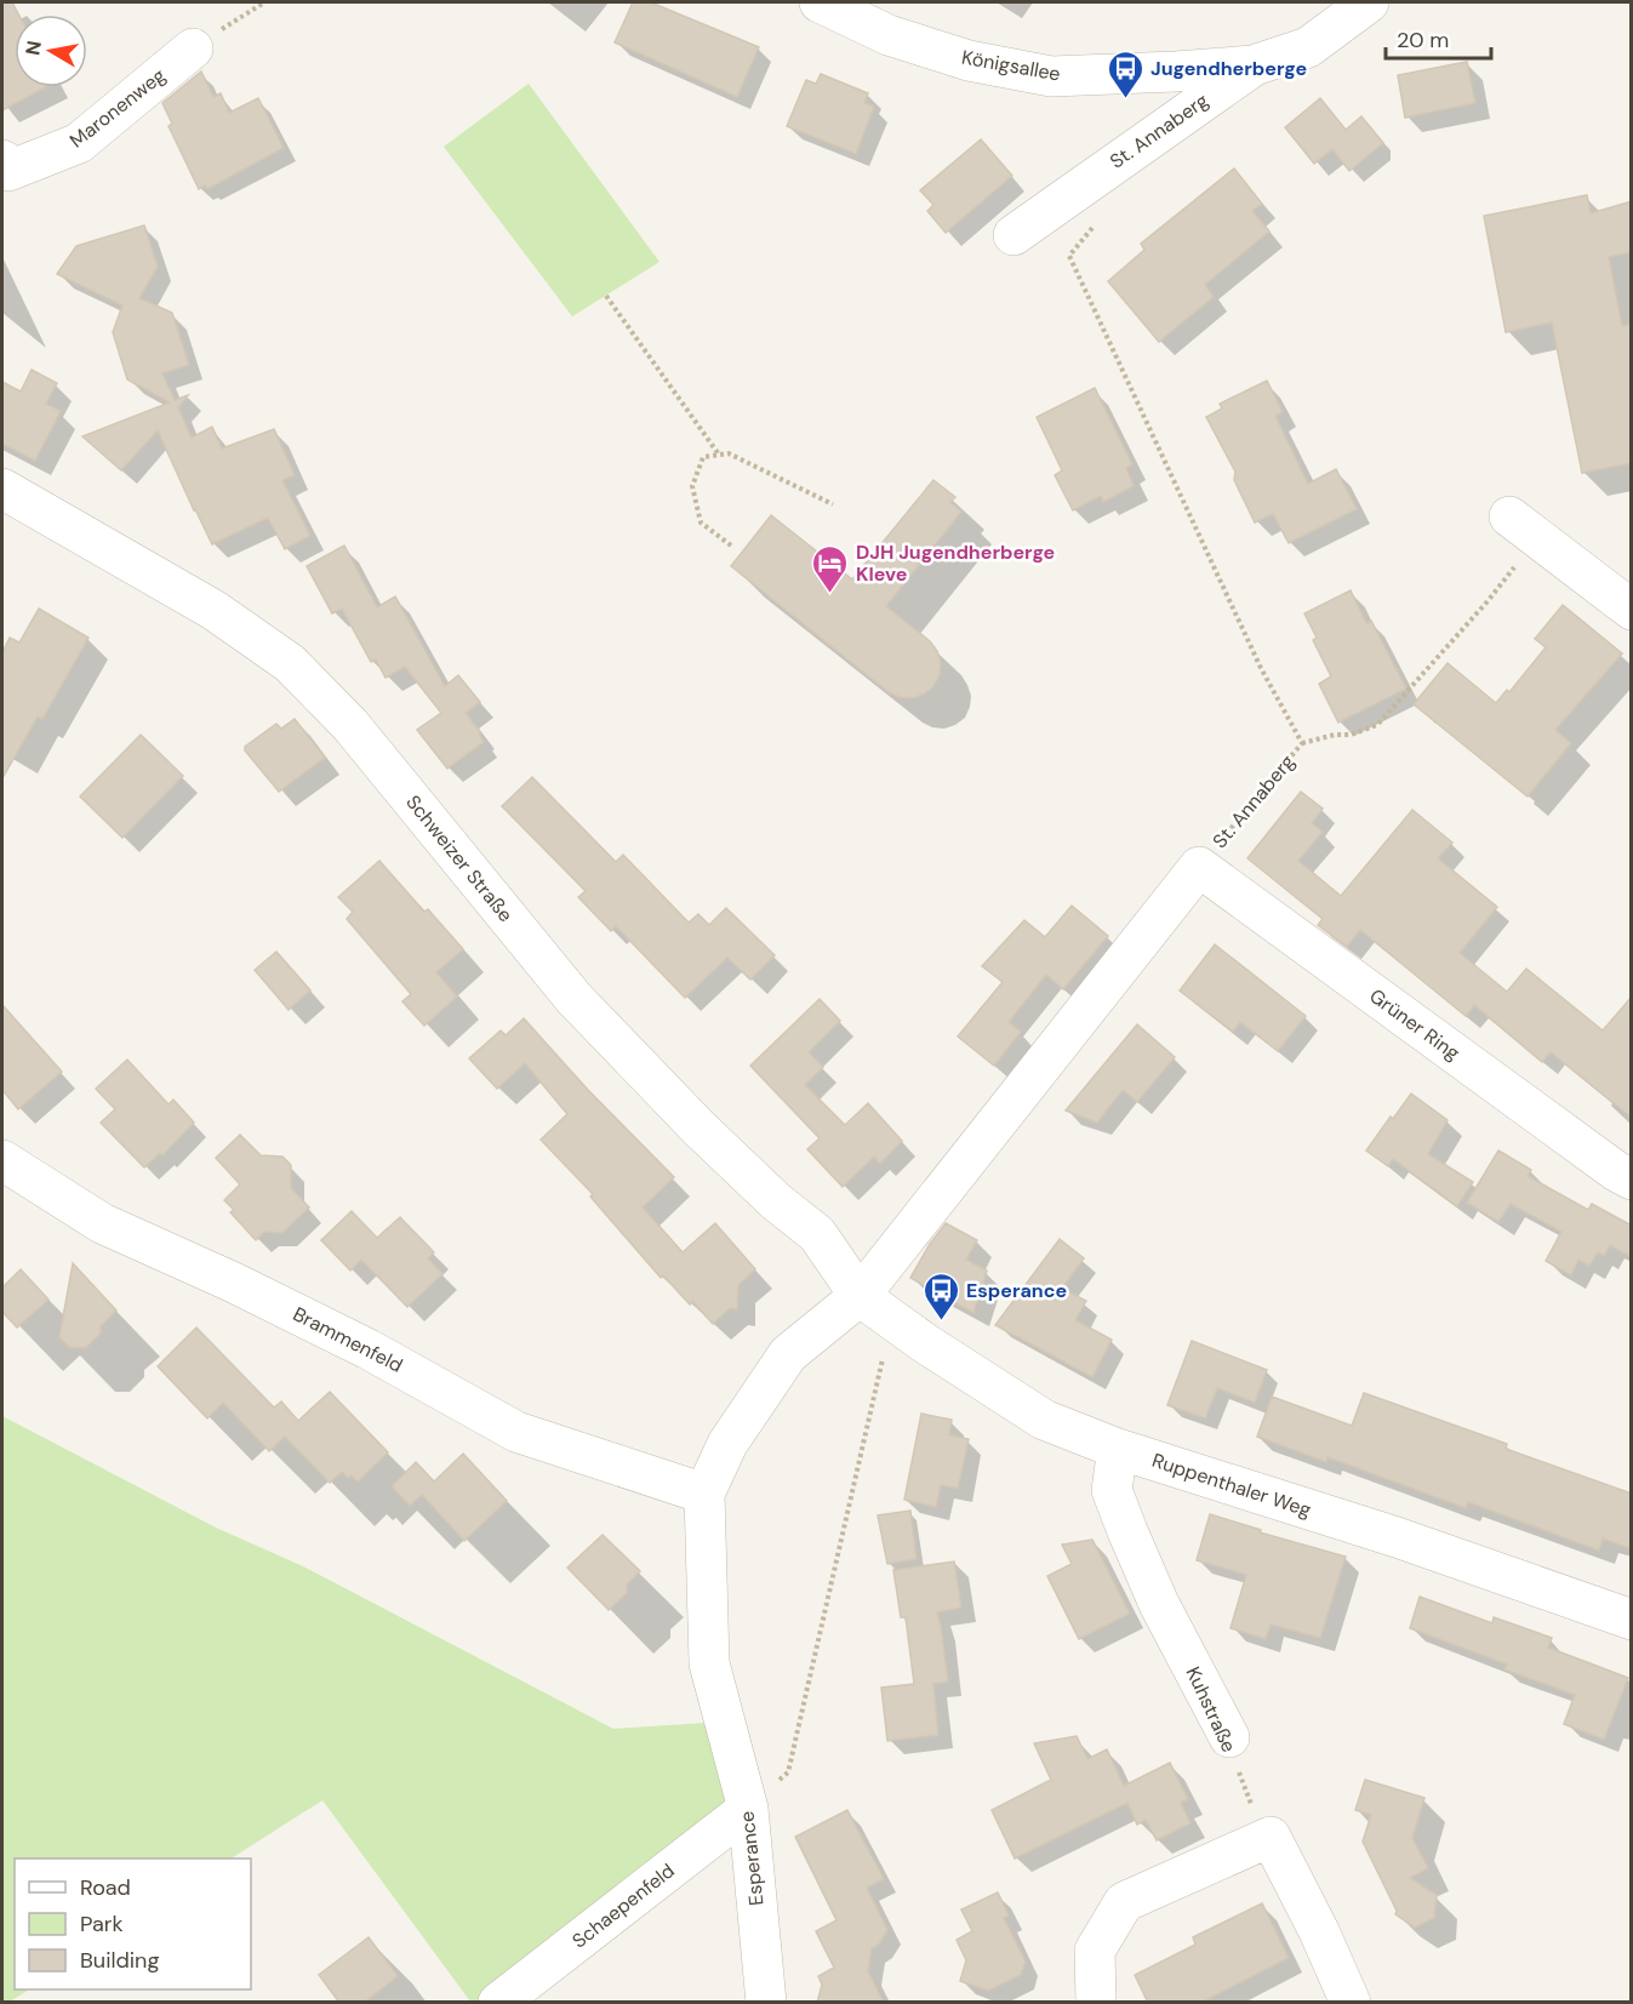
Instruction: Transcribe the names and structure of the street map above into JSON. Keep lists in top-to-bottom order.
{
  "streets": {
    "street": [
      "Königsallee",
      "Maronenweg",
      "St. Annaberg",
      "Schweizer Straße",
      "Grüner Ring",
      "Brammenfeld",
      "Ruppenthaler Weg",
      "Kuhstraße",
      "Esperance",
      "Schaepenfeld"
    ]
  },
  "crossings": [
    ["Königsallee", "St. Annaberg"],
    ["St. Annaberg", "Schweizer Straße"],
    ["St. Annaberg", "Grüner Ring"],
    ["St. Annaberg", "Ruppenthaler Weg"],
    ["St. Annaberg", "Esperance"],
    ["Schweizer Straße", "Ruppenthaler Weg"],
    ["Schweizer Straße", "Esperance"],
    ["Brammenfeld", "Esperance"],
    ["Ruppenthaler Weg", "Kuhstraße"],
    ["Ruppenthaler Weg", "Esperance"],
    ["Esperance", "Schaepenfeld"]
  ],
  "places": {
    "bus stop": ["Jugendherberge", "Esperance"],
    "hotel": ["DJH Jugendherberge Kleve"]
  },
  "legend": ["Road", "Park", "Building"],
  "scale_bar": "20 m",
  "north": "left"
}
